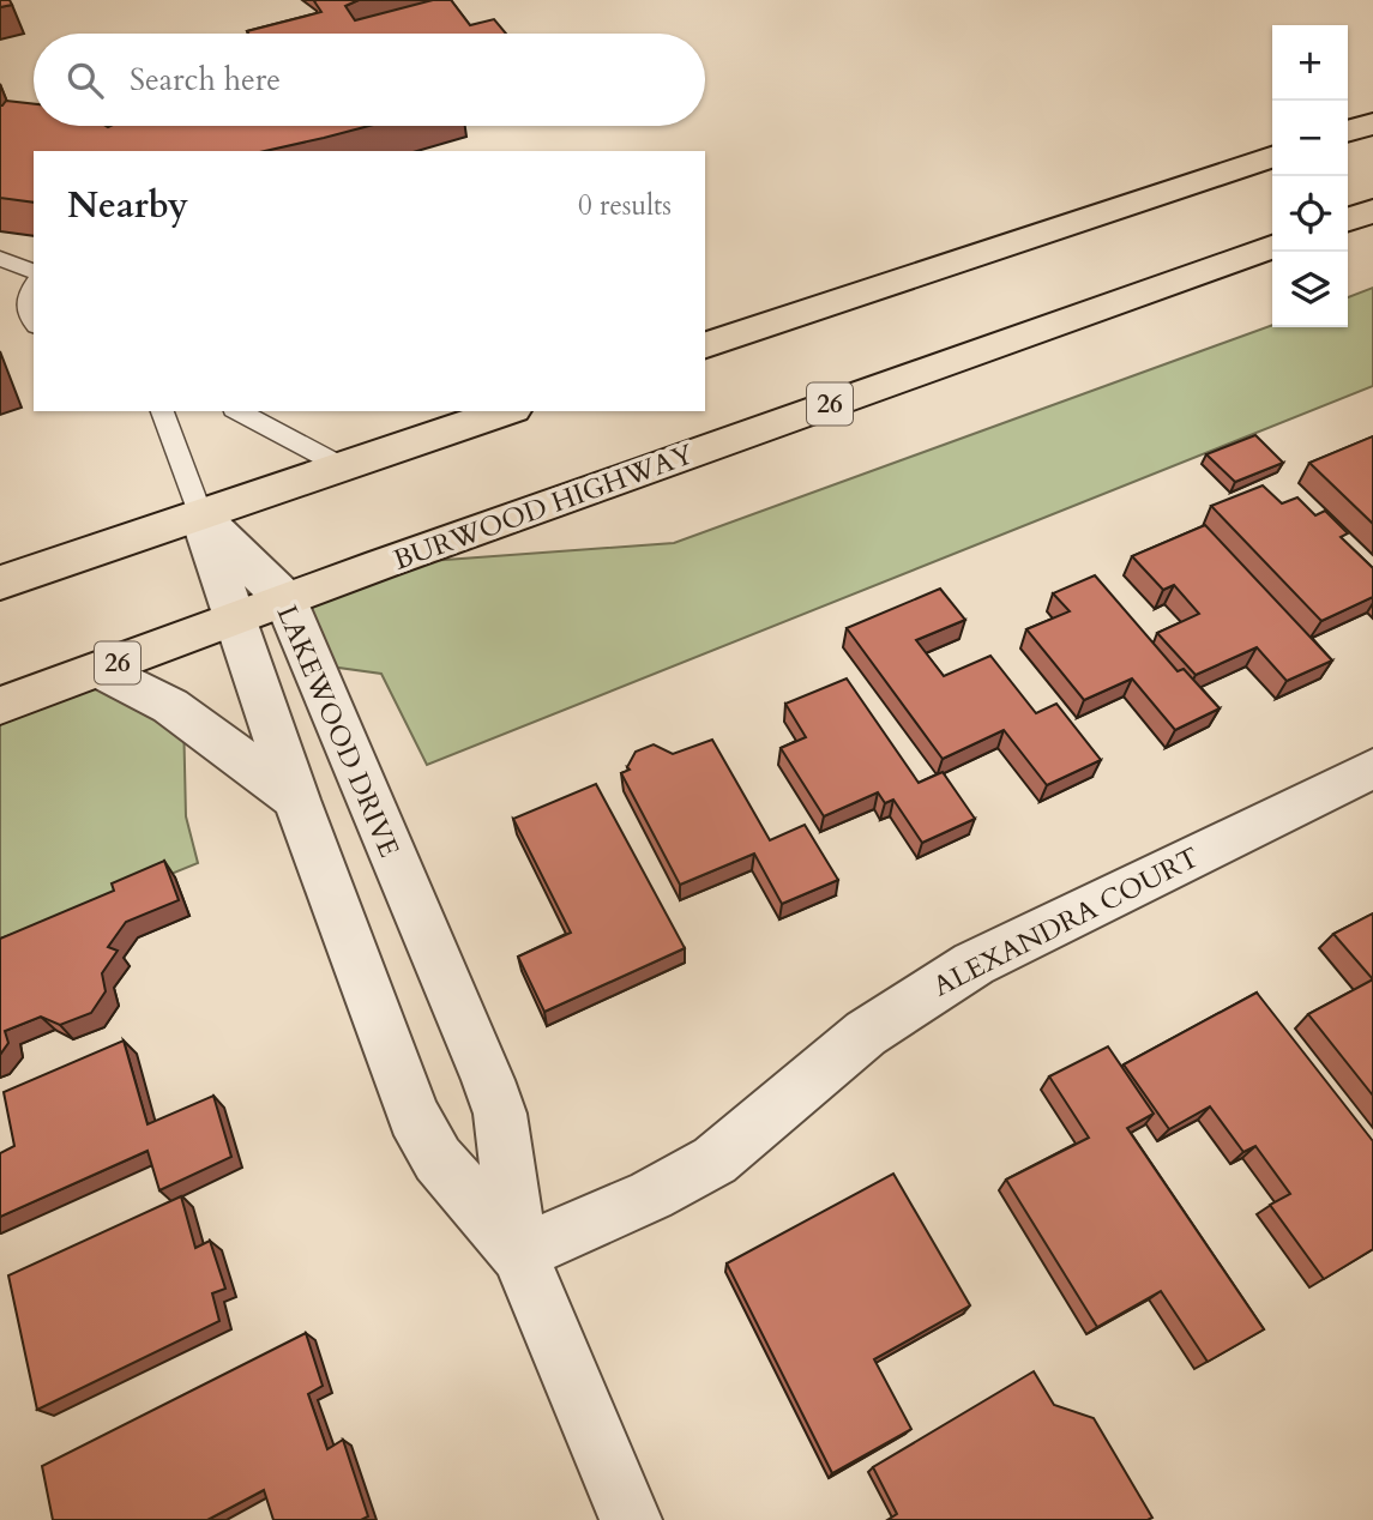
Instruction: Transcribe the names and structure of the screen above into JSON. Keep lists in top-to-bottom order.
{
  "streets": {
    "highway": ["26", "BURWOOD HIGHWAY"],
    "street": ["LAKEWOOD DRIVE", "ALEXANDRA COURT"]
  },
  "crossings": [
    ["BURWOOD HIGHWAY", "LAKEWOOD DRIVE"],
    ["LAKEWOOD DRIVE", "ALEXANDRA COURT"]
  ],
  "page": {
    "map_buttons": ["+", "−"],
    "search": "Search here",
    "heading": ["Nearby", "0 results"]
  }
}
